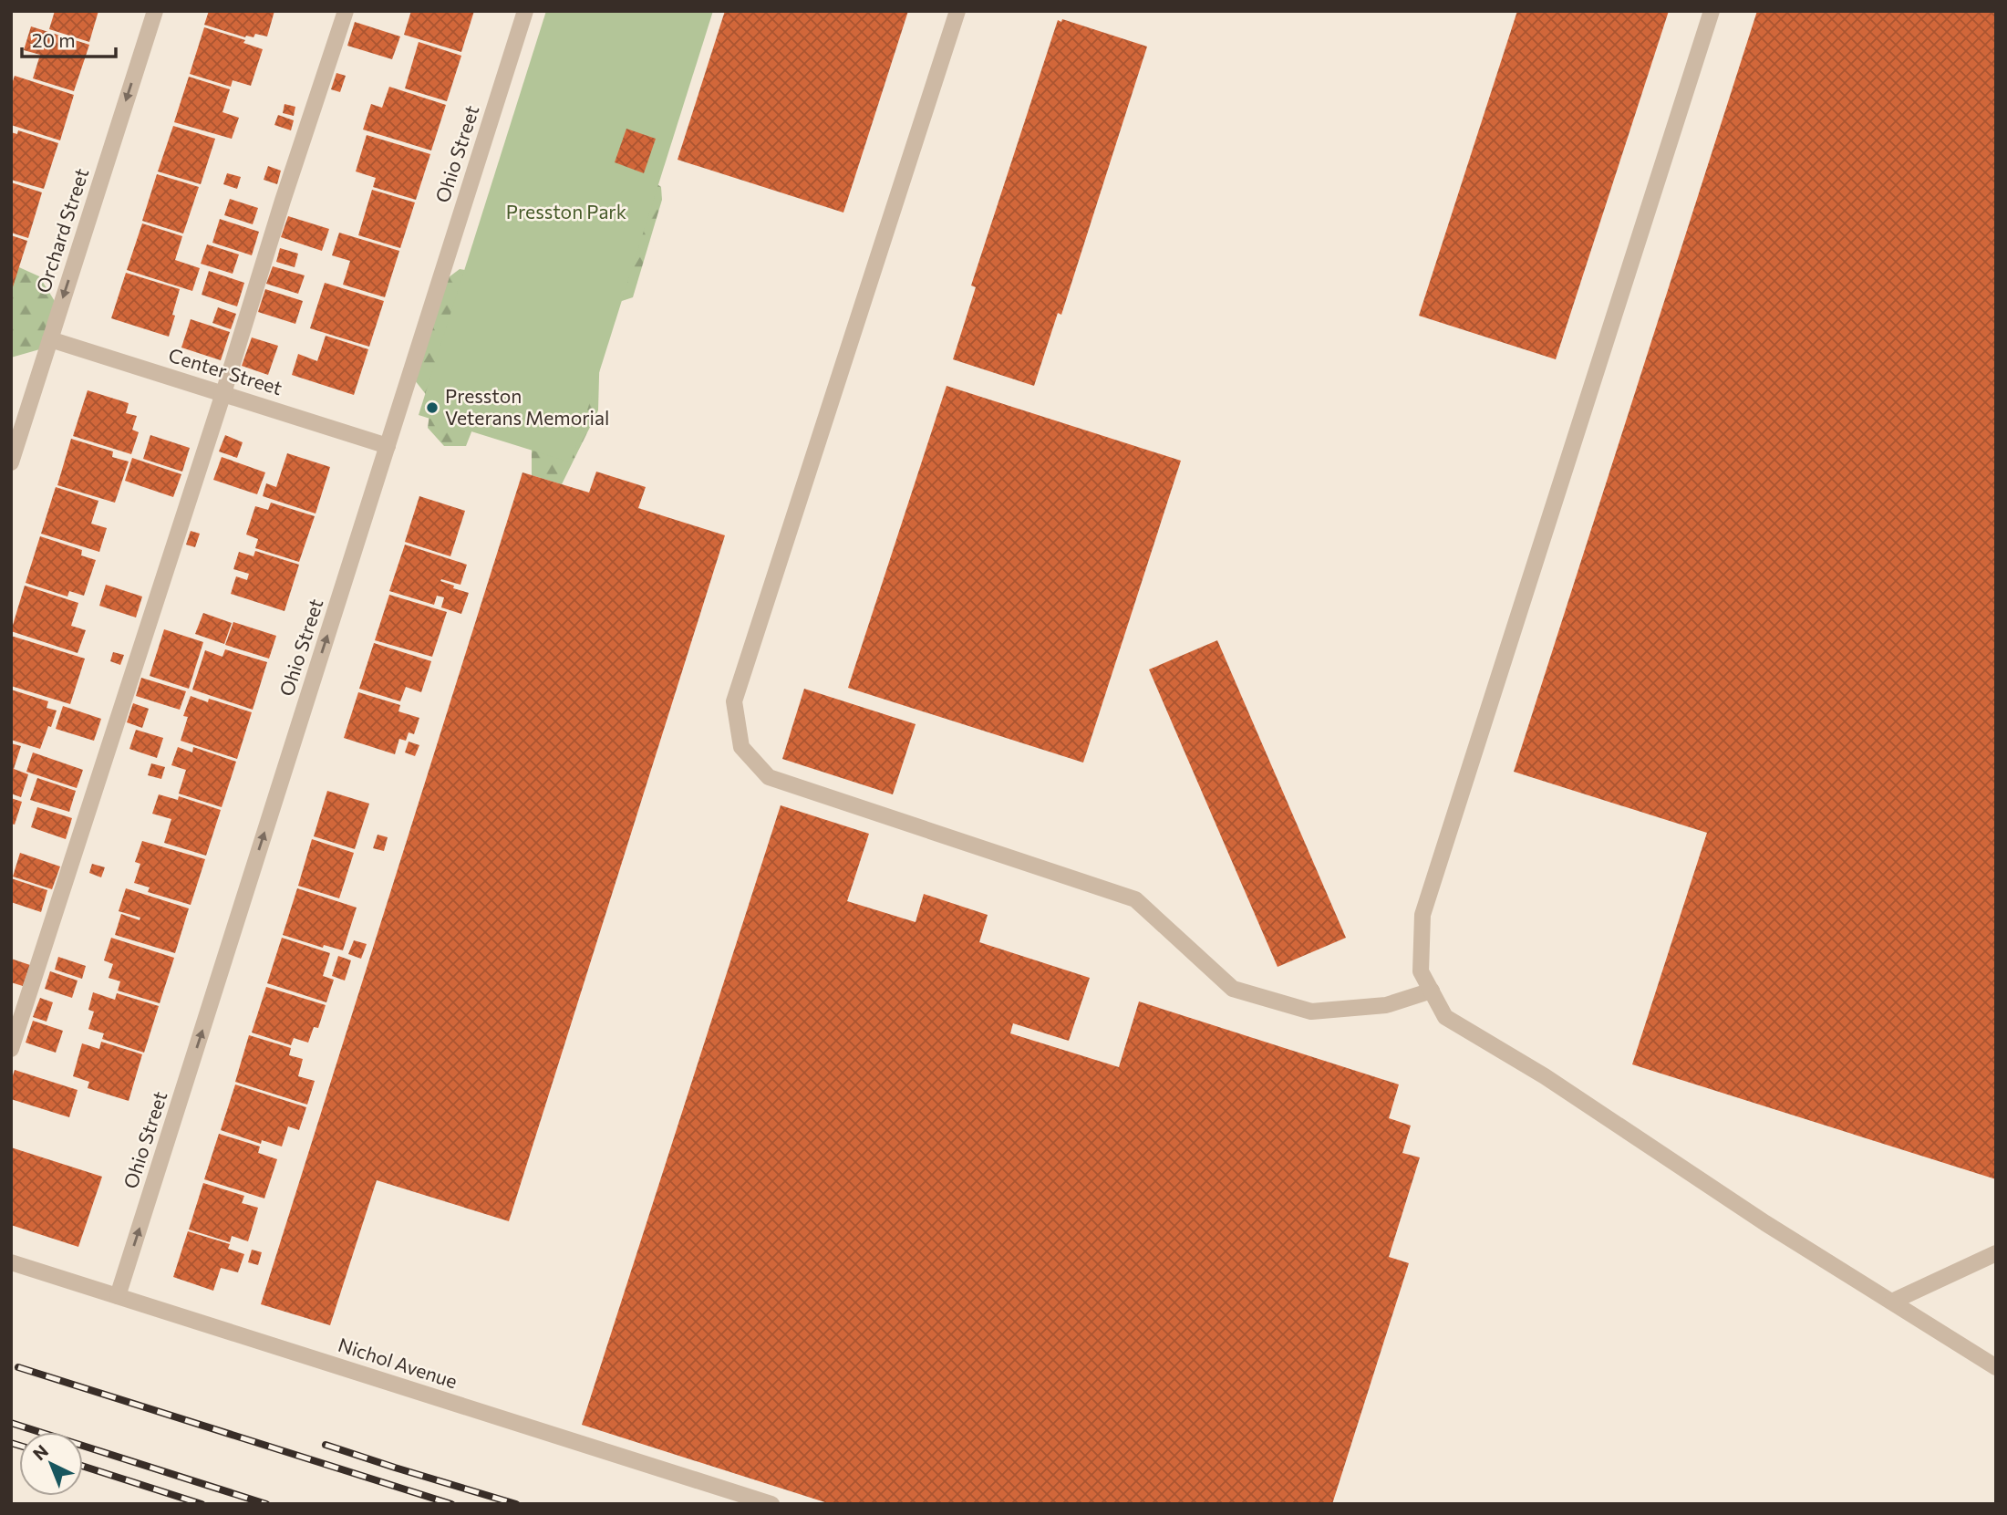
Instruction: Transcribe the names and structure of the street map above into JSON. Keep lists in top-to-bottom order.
{
  "streets": {
    "street": [
      "Ohio Street",
      "Orchard Street",
      "Center Street",
      "Nichol Avenue"
    ]
  },
  "crossings": [
    ["Ohio Street", "Center Street"],
    ["Ohio Street", "Nichol Avenue"],
    ["Orchard Street", "Center Street"]
  ],
  "one_way": ["Ohio Street", "Orchard Street"],
  "parks": ["Presston Park"],
  "places": ["Presston Veterans Memorial"],
  "scale_bar": "20 m",
  "north": "top left"
}
